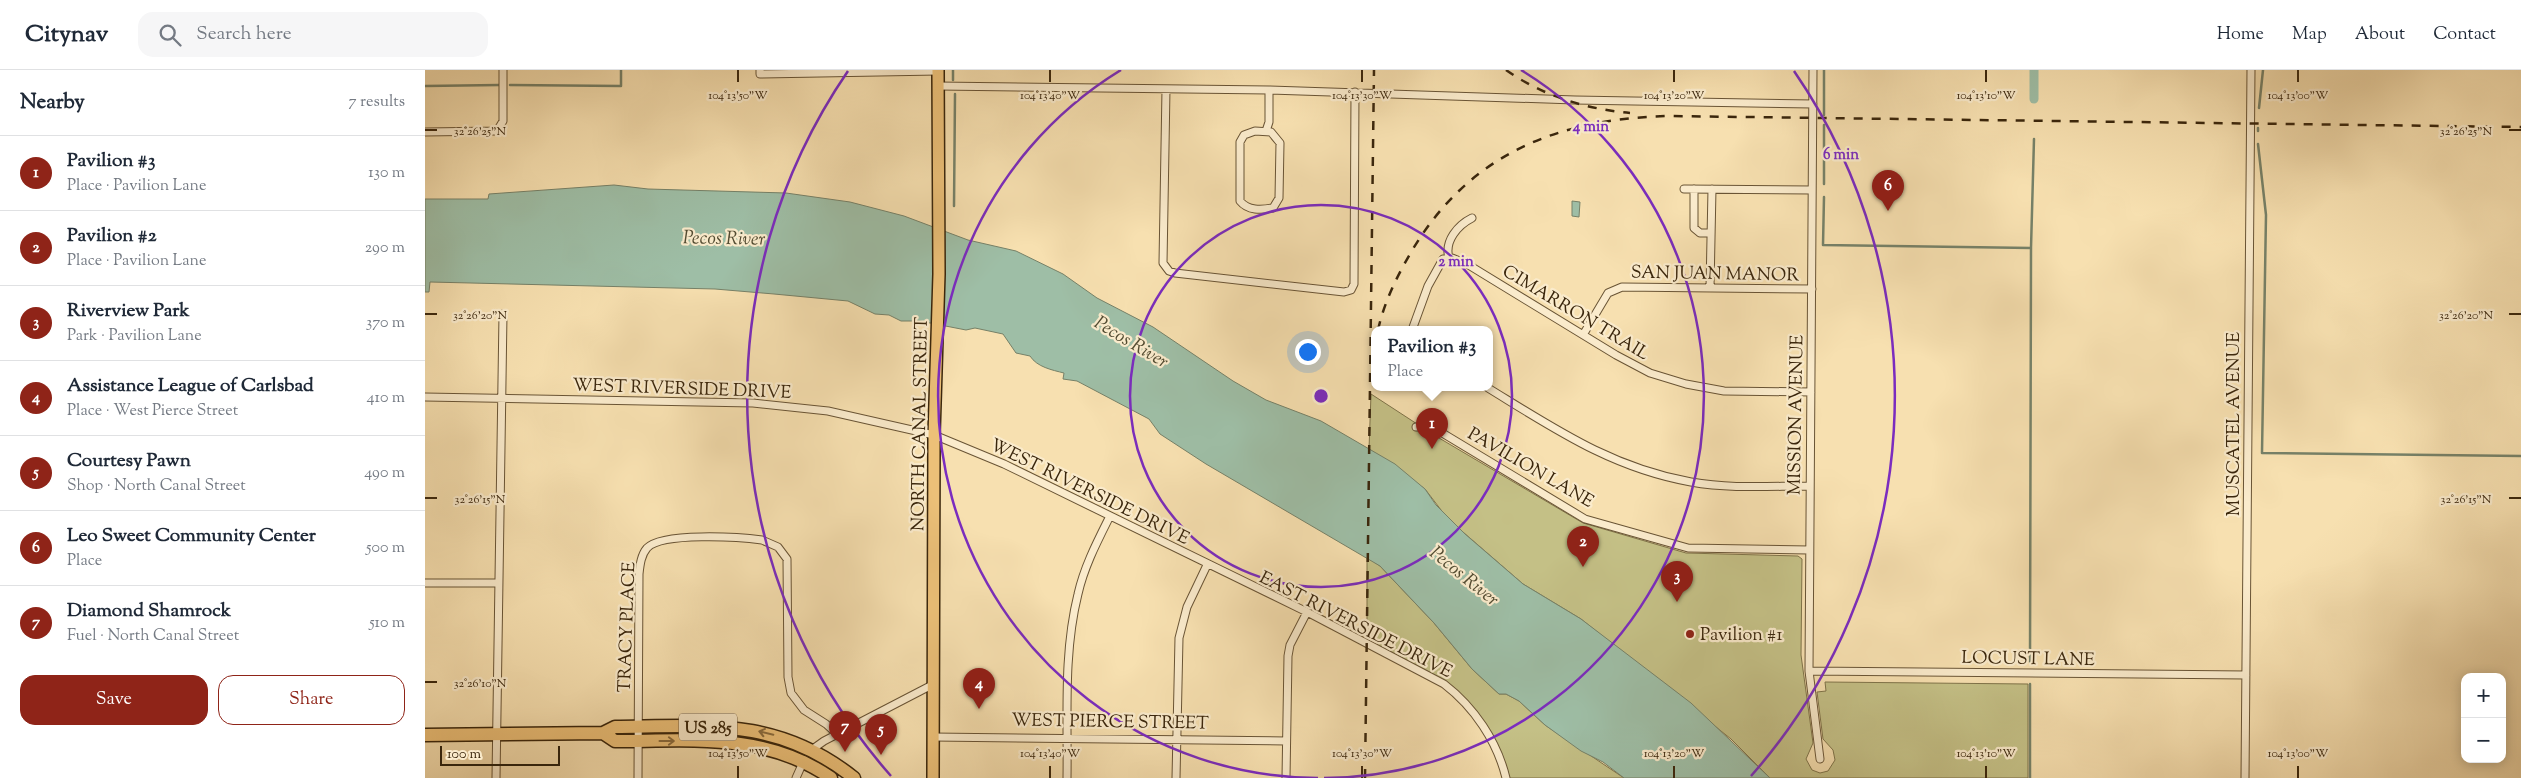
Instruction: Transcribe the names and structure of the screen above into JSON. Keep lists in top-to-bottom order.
{
  "streets": {
    "highway": ["US 285"],
    "main road": ["NORTH CANAL STREET"],
    "street": [
      "SAN JUAN MANOR",
      "CIMARRON TRAIL",
      "WEST RIVERSIDE DRIVE",
      "MISSION AVENUE",
      "MUSCATEL AVENUE",
      "PAVILION LANE",
      "EAST RIVERSIDE DRIVE",
      "TRACY PLACE",
      "LOCUST LANE",
      "WEST PIERCE STREET"
    ]
  },
  "crossings": [
    ["SAN JUAN MANOR", "CIMARRON TRAIL"],
    ["SAN JUAN MANOR", "MISSION AVENUE"],
    ["CIMARRON TRAIL", "MISSION AVENUE"],
    ["WEST RIVERSIDE DRIVE", "NORTH CANAL STREET"],
    ["WEST RIVERSIDE DRIVE", "EAST RIVERSIDE DRIVE"],
    ["MISSION AVENUE", "PAVILION LANE"],
    ["MISSION AVENUE", "LOCUST LANE"],
    ["NORTH CANAL STREET", "WEST PIERCE STREET"],
    ["MUSCATEL AVENUE", "LOCUST LANE"],
    ["TRACY PLACE", "US 285"]
  ],
  "water": ["Pecos River"],
  "places": ["Pavilion #1"],
  "scale_bar": "100 m",
  "page": {
    "header": "Citynav",
    "search": "Search here",
    "nav": [
      "Home",
      "Map",
      "About",
      "Contact"
    ],
    "heading": ["Nearby", "7 results"],
    "list": [
      {
        "mark": "1",
        "name": "Pavilion #3",
        "note": "Place · Pavilion Lane",
        "value": "130 m"
      },
      {
        "mark": "2",
        "name": "Pavilion #2",
        "note": "Place · Pavilion Lane",
        "value": "290 m"
      },
      {
        "mark": "3",
        "name": "Riverview Park",
        "note": "Park · Pavilion Lane",
        "value": "370 m"
      },
      {
        "mark": "4",
        "name": "Assistance League of Carlsbad",
        "note": "Place · West Pierce Street",
        "value": "410 m"
      },
      {
        "mark": "5",
        "name": "Courtesy Pawn",
        "note": "Shop · North Canal Street",
        "value": "490 m"
      },
      {
        "mark": "6",
        "name": "Leo Sweet Community Center",
        "note": "Place",
        "value": "500 m"
      },
      {
        "mark": "7",
        "name": "Diamond Shamrock",
        "note": "Fuel · North Canal Street",
        "value": "510 m"
      }
    ],
    "pins": [
      "6",
      "1",
      "2",
      "3",
      "4",
      "7",
      "5"
    ],
    "popup": ["Pavilion #3", "Place"],
    "buttons": ["Save", "Share"],
    "map_buttons": ["+", "−"],
    "scale": "100 m"
  },
  "coordinates": [
    "104°13'50\"W",
    "104°13'40\"W",
    "104°13'30\"W",
    "104°13'20\"W",
    "104°13'10\"W",
    "104°13'00\"W",
    "32°26'25\"N",
    "32°26'20\"N",
    "32°26'15\"N",
    "32°26'10\"N"
  ],
  "rings": ["4 min", "6 min", "2 min"]
}
